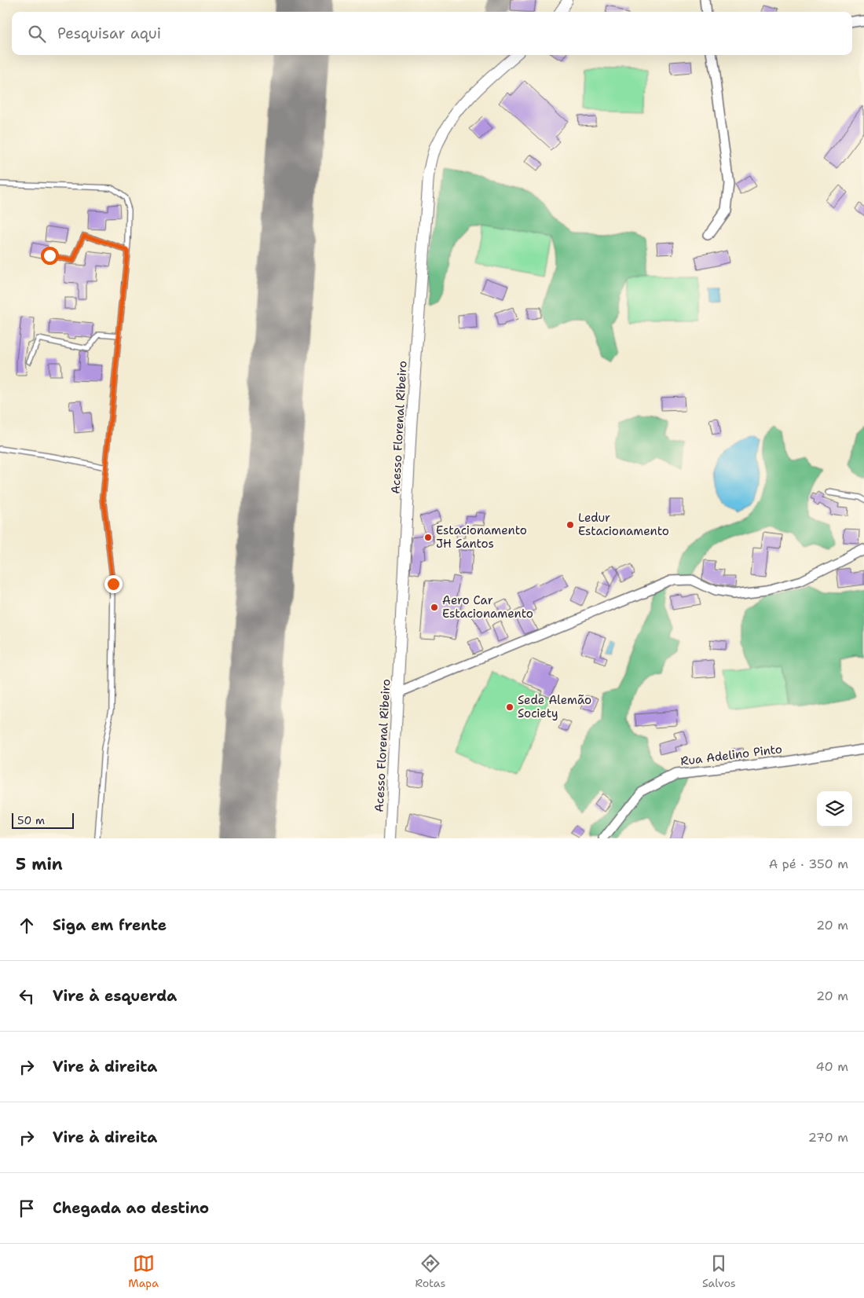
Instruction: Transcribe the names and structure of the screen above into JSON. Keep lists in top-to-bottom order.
{
  "streets": {
    "street": ["Acesso Florenal Ribeiro", "Rua Adelino Pinto"]
  },
  "places": [
    "Ledur Estacionamento",
    "Estacionamento JH Santos",
    "Aero Car Estacionamento",
    "Sede Alemão Society"
  ],
  "scale_bar": "50 m",
  "page": {
    "search": "Pesquisar aqui",
    "scale": "50 m",
    "heading": ["5 min", "A pé · 350 m"],
    "list": [
      ["Siga em frente", "20 m"],
      ["Vire à esquerda", "20 m"],
      ["Vire à direita", "40 m"],
      ["Vire à direita", "270 m"],
      "Chegada ao destino"
    ],
    "nav": ["Mapa", "Rotas", "Salvos"]
  }
}
